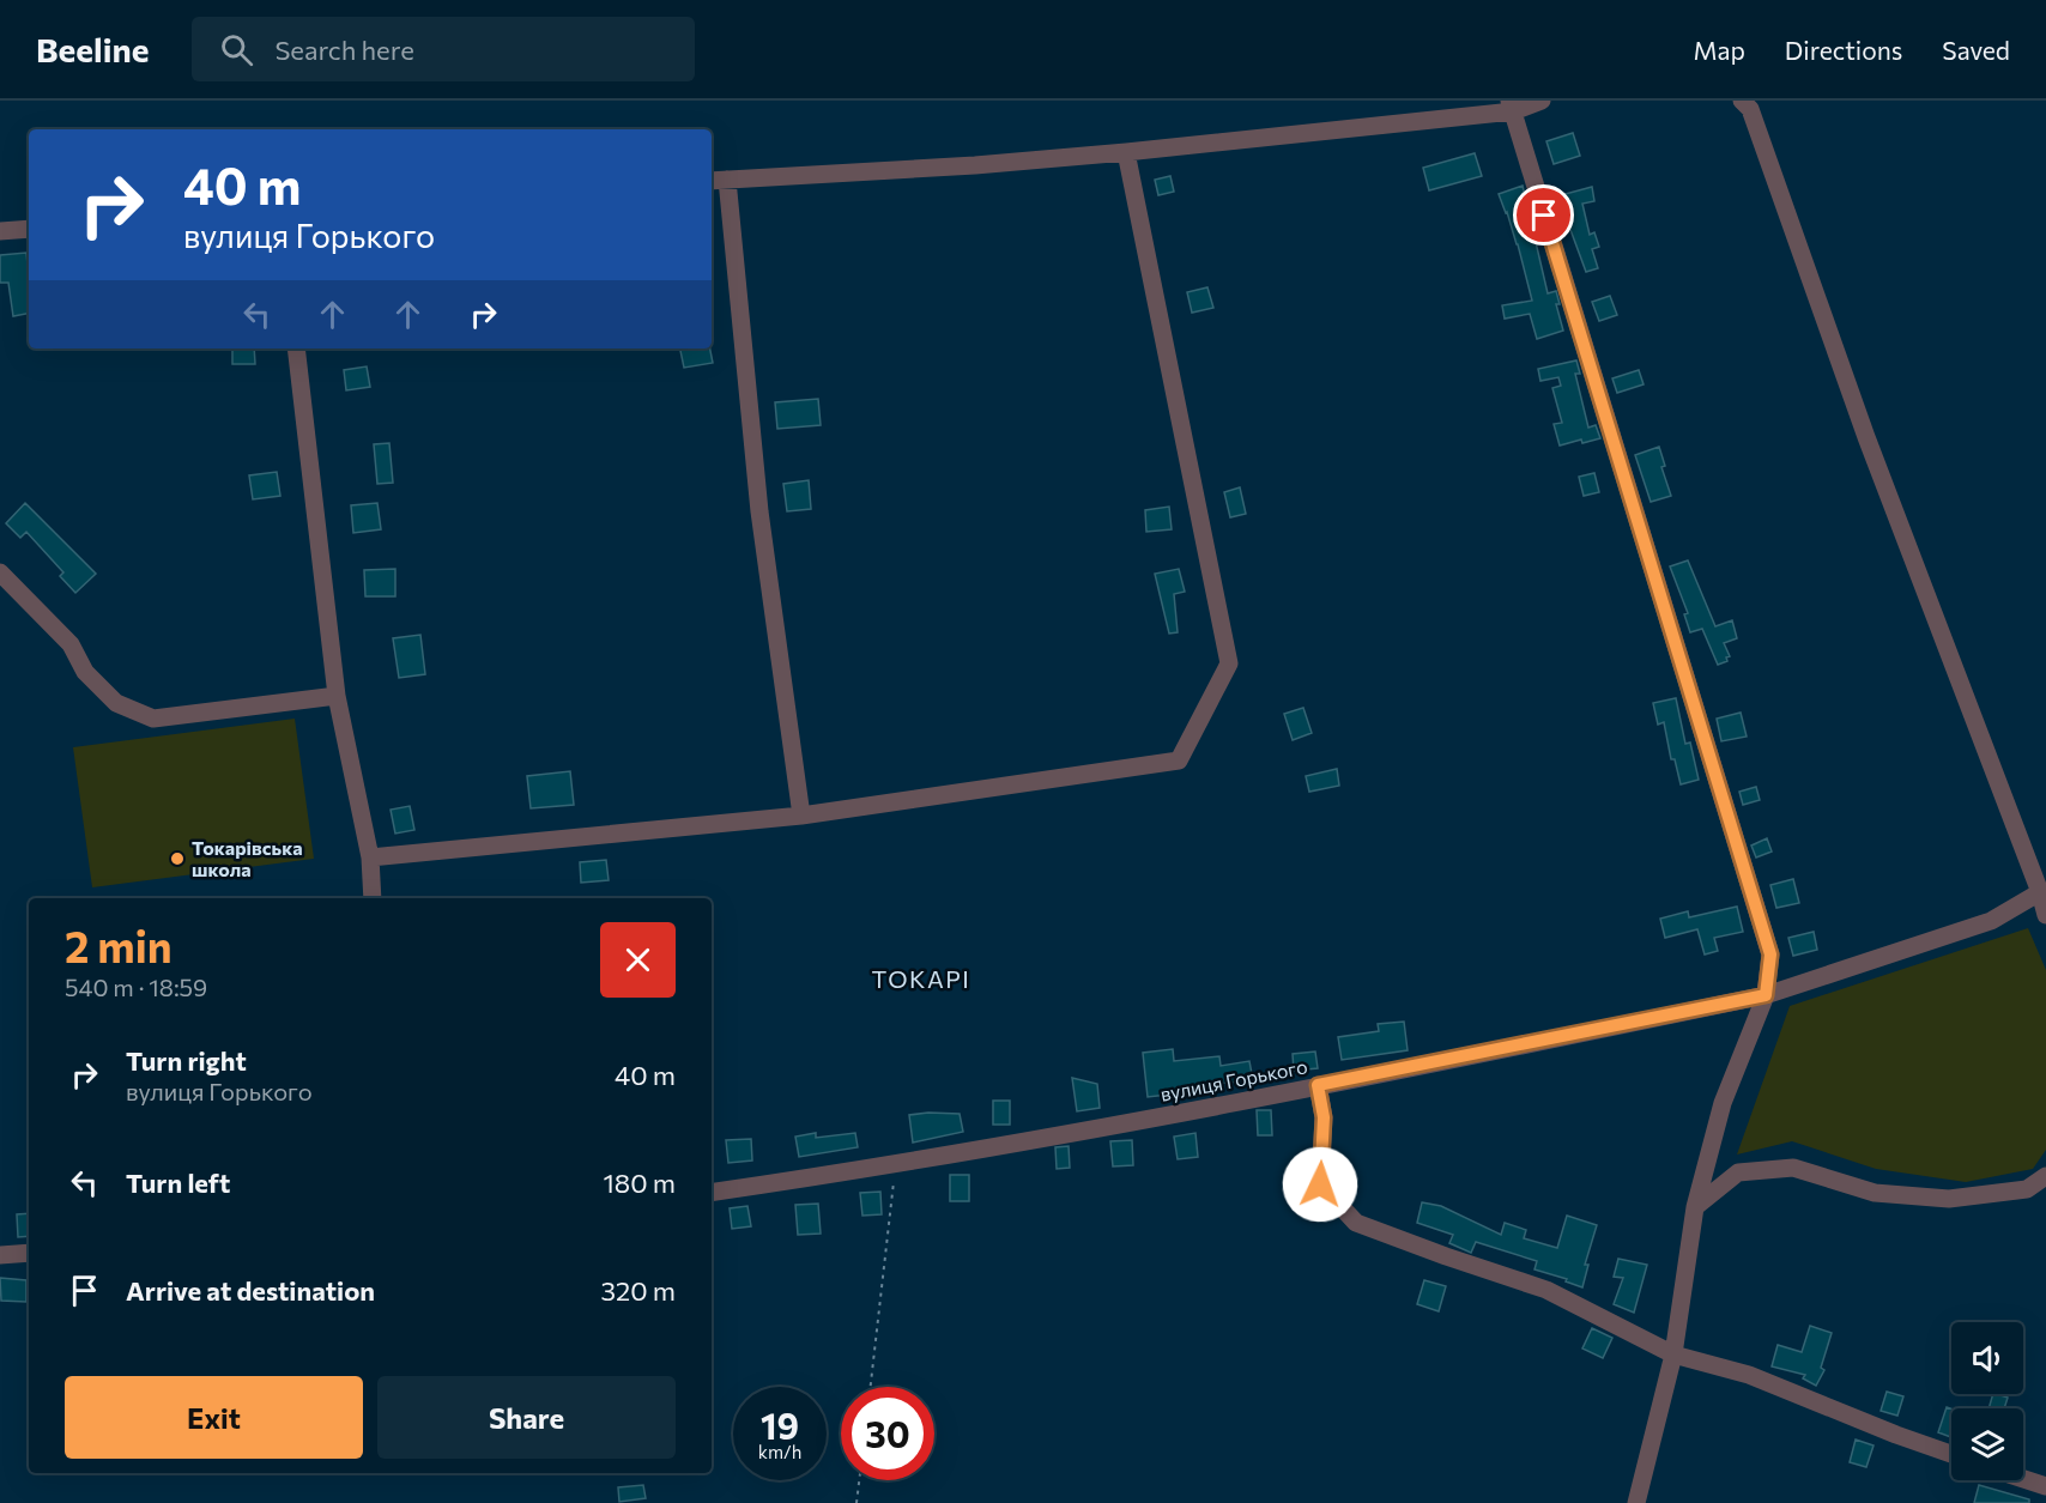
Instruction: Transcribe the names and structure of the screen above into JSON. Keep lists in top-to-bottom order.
{
  "streets": {
    "street": ["вулиця Горького"]
  },
  "districts": ["ТОКАРІ"],
  "places": ["Токарівська школа"],
  "page": {
    "header": "Beeline",
    "search": "Search here",
    "nav": ["Map", "Directions", "Saved"],
    "turn": ["40 m", "вулиця Горького"],
    "heading": ["2 min", "540 m · 18:59"],
    "list": [
      {
        "name": "Turn right",
        "note": "вулиця Горького",
        "value": "40 m"
      },
      {
        "name": "Turn left",
        "value": "180 m"
      },
      {
        "name": "Arrive at destination",
        "value": "320 m"
      }
    ],
    "buttons": ["Exit", "Share"],
    "speed": "19 km/h",
    "limit": "30"
  }
}
